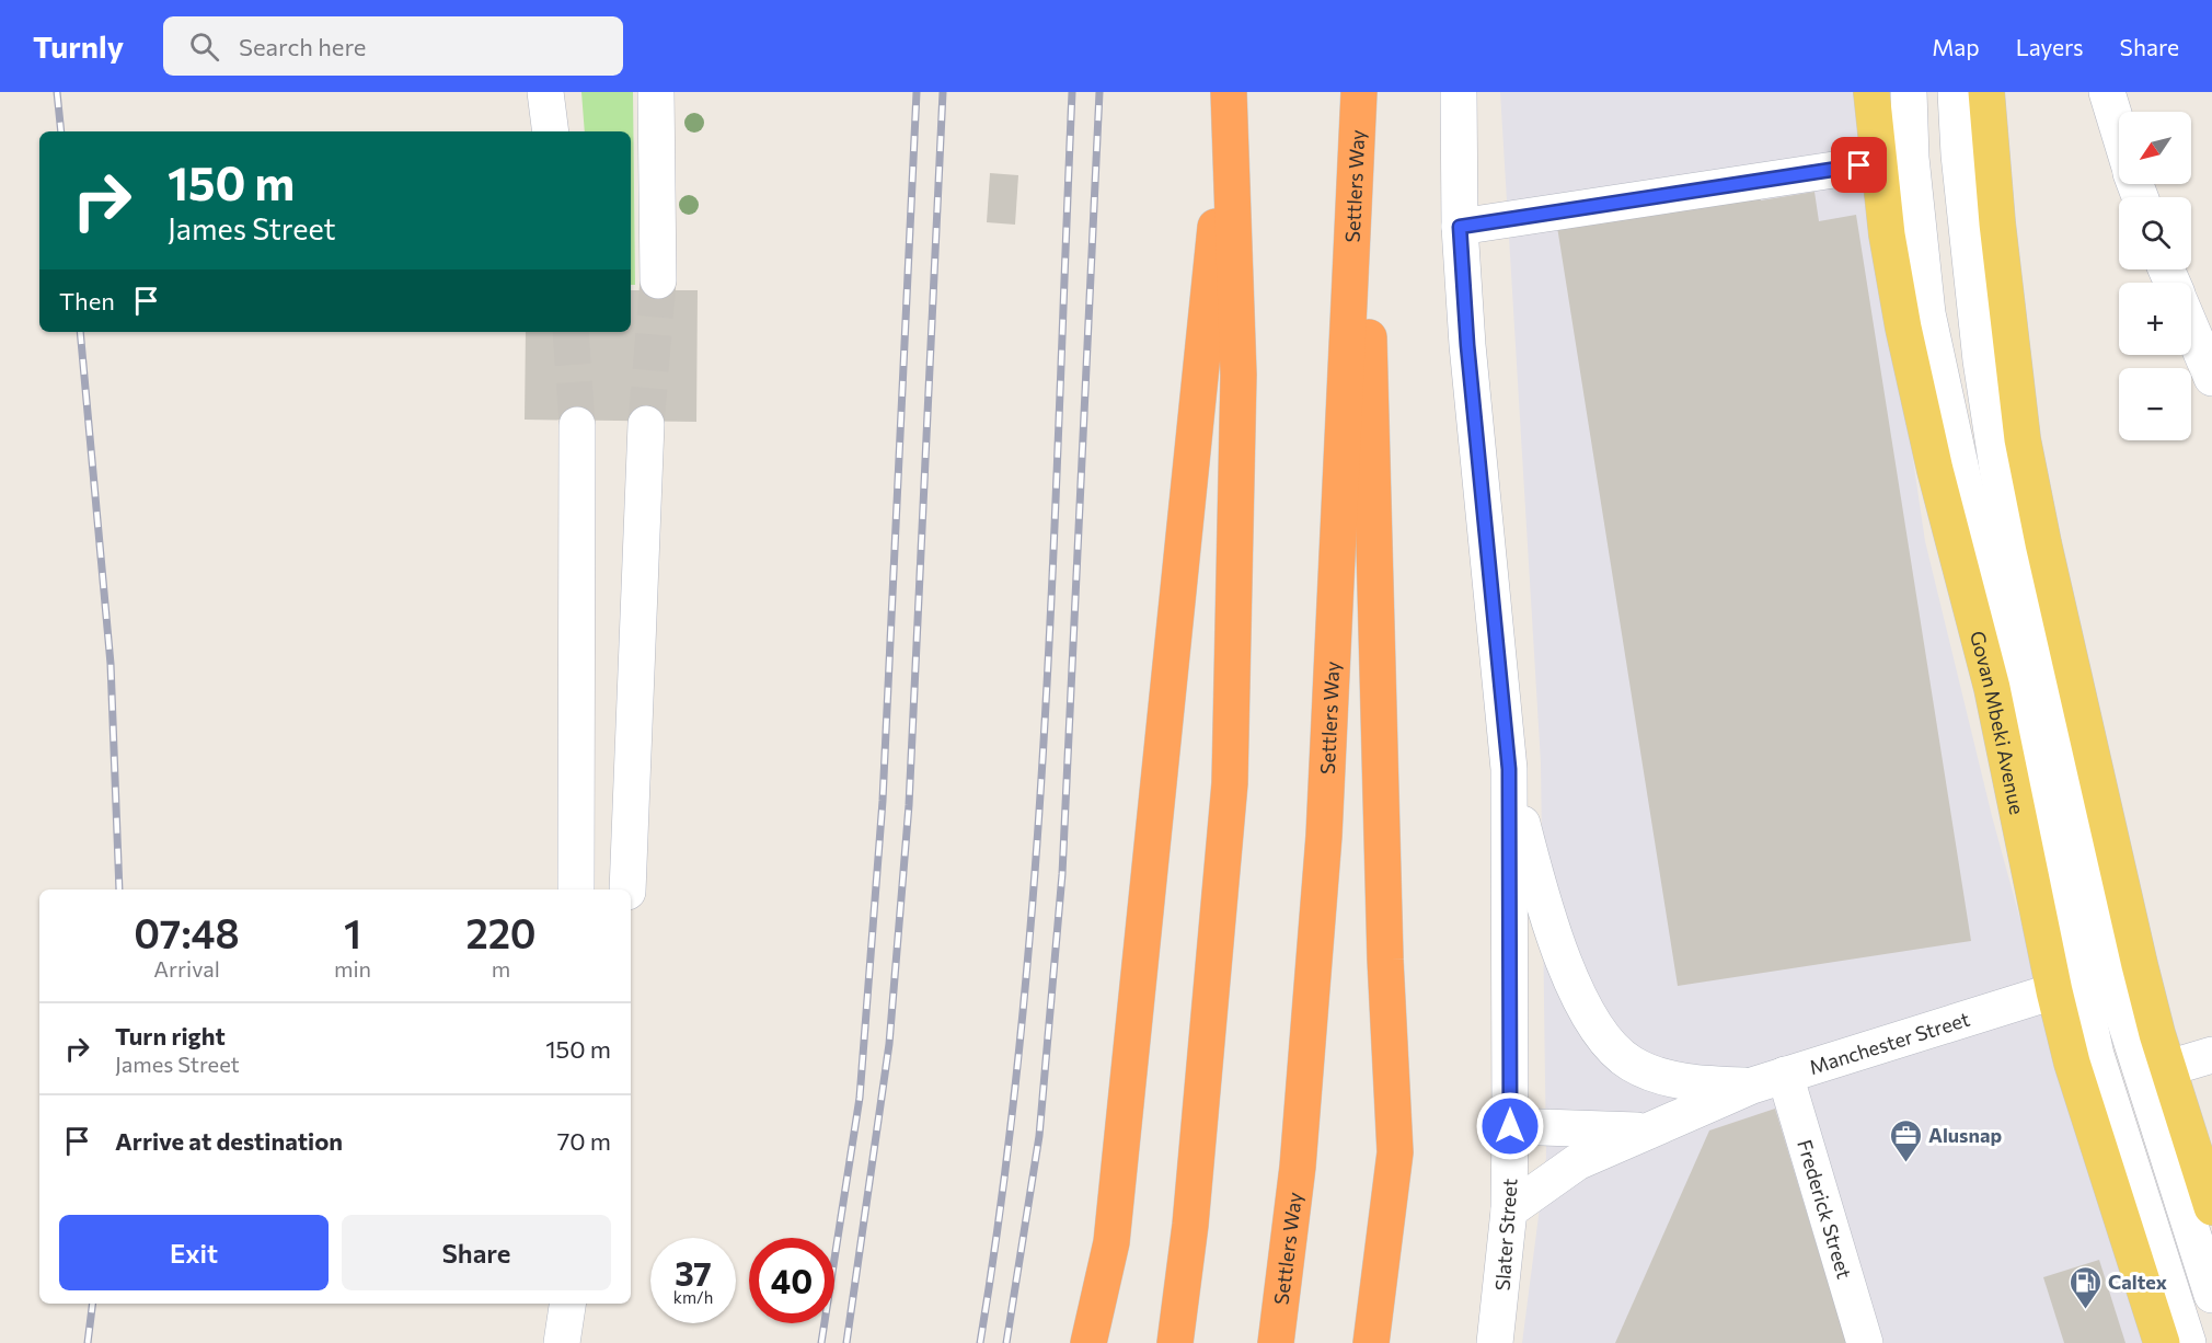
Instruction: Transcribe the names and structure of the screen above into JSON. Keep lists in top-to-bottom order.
{
  "streets": {
    "highway": ["Settlers Way"],
    "main road": ["Govan Mbeki Avenue"],
    "street": ["Manchester Street", "Frederick Street", "Slater Street"]
  },
  "crossings": [
    ["Govan Mbeki Avenue", "Manchester Street"],
    ["Manchester Street", "Frederick Street"],
    ["Manchester Street", "Slater Street"]
  ],
  "places": {
    "office": ["Alusnap"],
    "fuel station": ["Caltex"]
  },
  "north": "bottom left",
  "page": {
    "header": "Turnly",
    "search": "Search here",
    "nav": ["Map", "Layers", "Share"],
    "map_buttons": ["+", "−"],
    "turn": ["150 m", "James Street"],
    "then": "Then",
    "eta": [
      "07:48",
      "Arrival",
      "1",
      "min",
      "220",
      "m"
    ],
    "list": [
      {
        "name": "Turn right",
        "note": "James Street",
        "value": "150 m"
      },
      {
        "name": "Arrive at destination",
        "value": "70 m"
      }
    ],
    "buttons": ["Exit", "Share"],
    "speed": "37 km/h",
    "limit": "40"
  }
}
